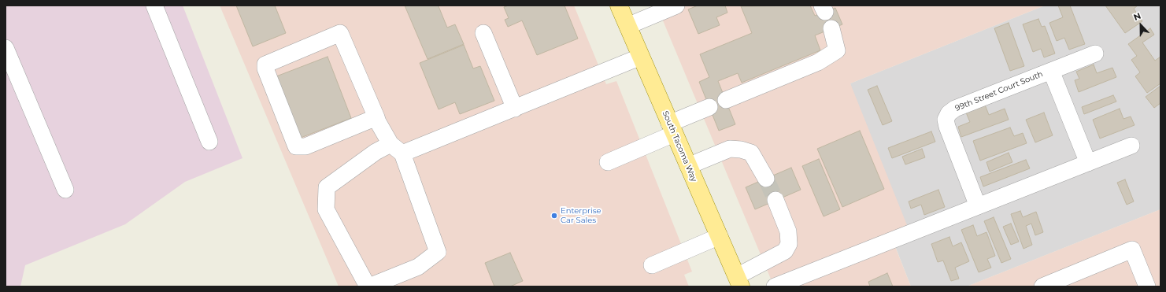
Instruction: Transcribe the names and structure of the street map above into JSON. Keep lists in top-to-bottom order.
{
  "streets": {
    "main road": ["South Tacoma Way"],
    "lane": ["99th Street Court South"]
  },
  "places": ["Enterprise Car Sales"],
  "north": "top"
}
